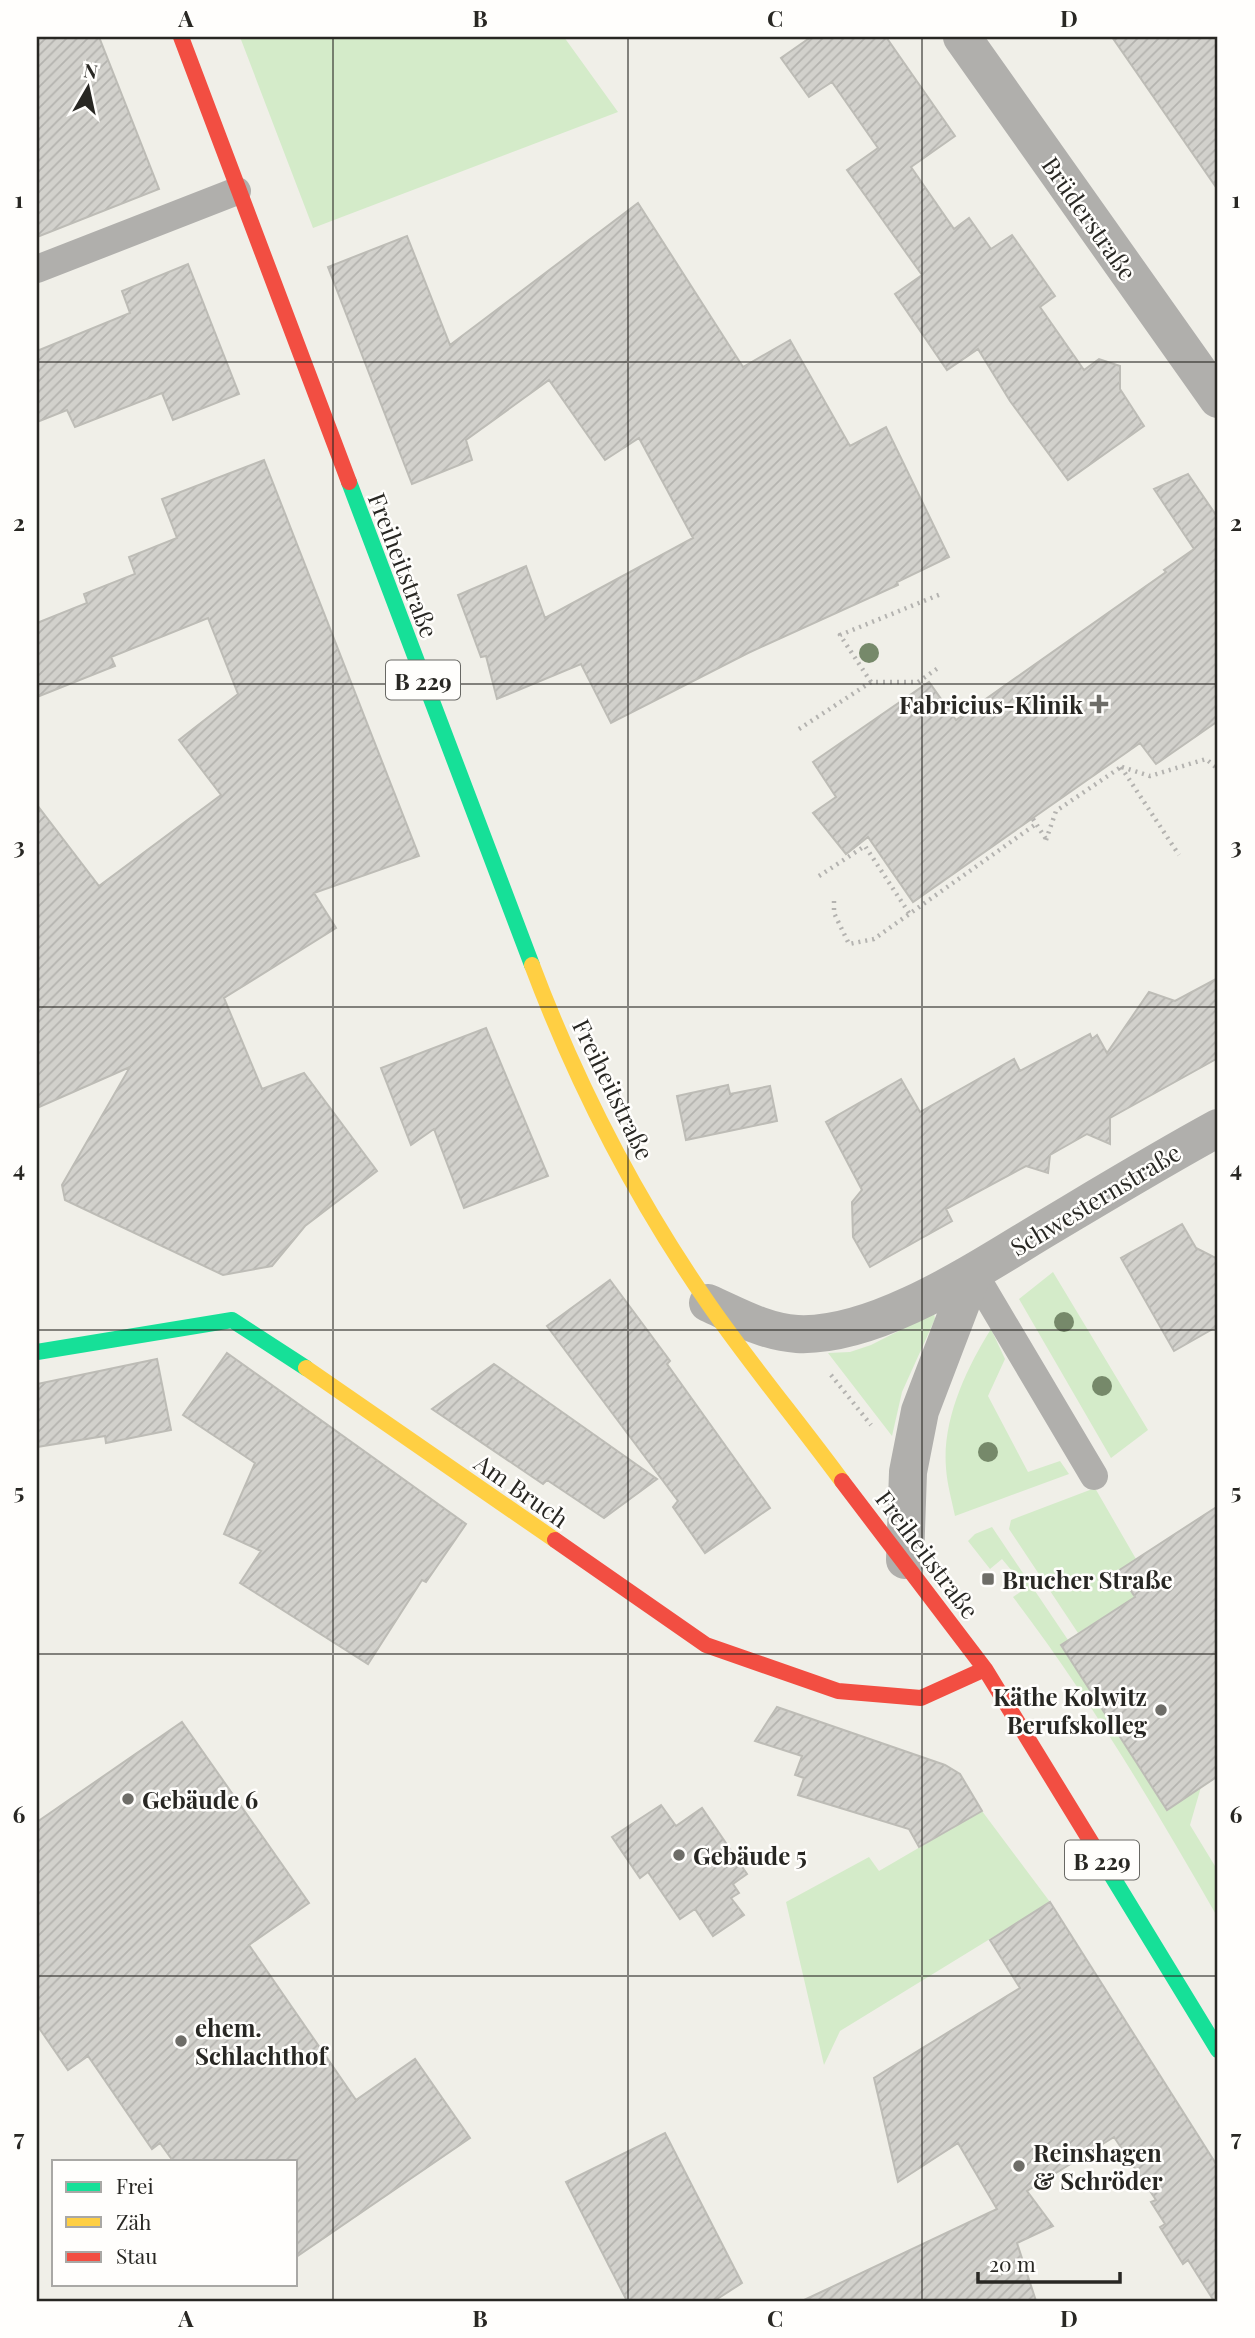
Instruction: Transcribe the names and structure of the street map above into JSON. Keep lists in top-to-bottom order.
{
  "streets": {
    "main road": ["Freiheitstraße", "B 229", "Am Bruch"],
    "street": ["Brüderstraße", "Schwesternstraße"]
  },
  "crossings": [
    ["Freiheitstraße", "Schwesternstraße"],
    ["Freiheitstraße", "Am Bruch"]
  ],
  "places": {
    "health": ["Fabricius-Klinik"],
    "transit": ["Brucher Straße"],
    "other": [
      "Käthe Kolwitz Berufskolleg",
      "Gebäude 6",
      "Gebäude 5",
      "ehem. Schlachthof",
      "Reinshagen & Schröder"
    ]
  },
  "legend": ["Frei", "Zäh", "Stau"],
  "scale_bar": "20 m",
  "north": "top",
  "grid": {
    "columns": [
      "A",
      "B",
      "C",
      "D"
    ],
    "rows": [
      "1",
      "2",
      "3",
      "4",
      "5",
      "6",
      "7"
    ]
  }
}
